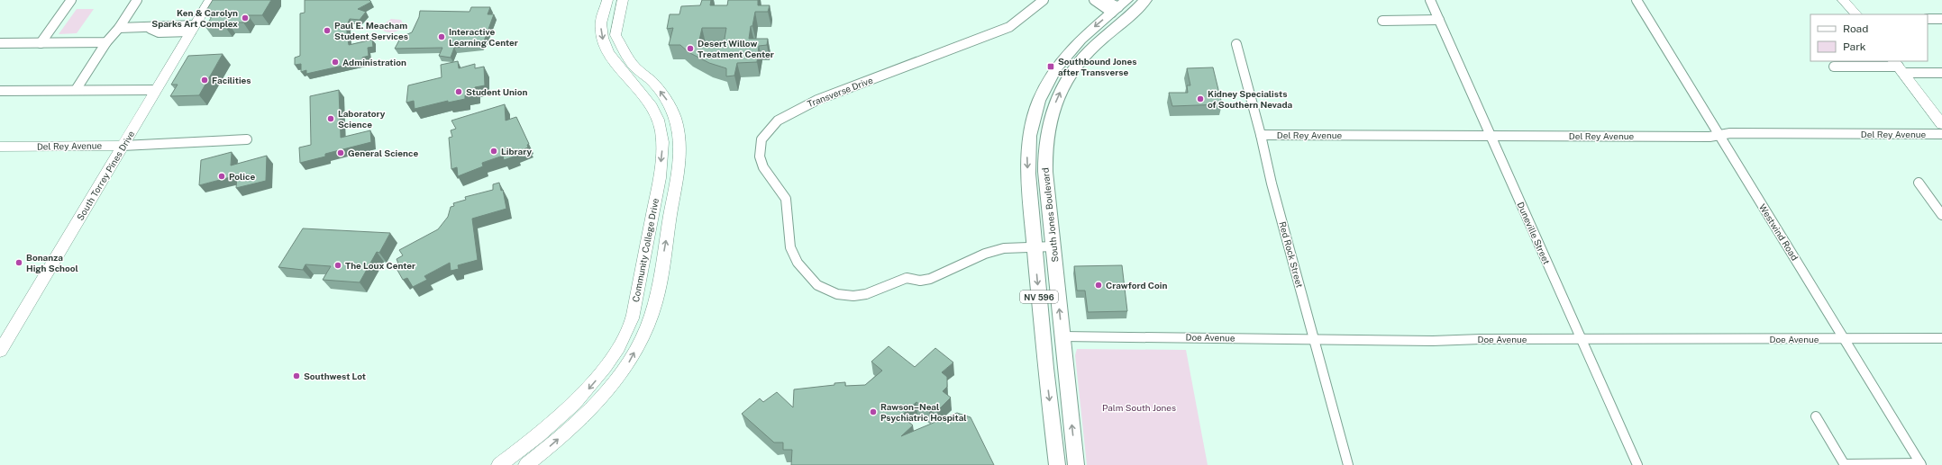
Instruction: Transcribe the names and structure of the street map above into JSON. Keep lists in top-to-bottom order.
{
  "streets": {
    "main road": ["South Jones Boulevard", "NV 596"],
    "street": [
      "Transverse Drive",
      "Del Rey Avenue",
      "South Torrey Pines Drive",
      "Westwind Road",
      "Duneville Street",
      "Community College Drive",
      "Red Rock Street",
      "Doe Avenue"
    ]
  },
  "crossings": [
    ["Transverse Drive", "South Jones Boulevard"],
    ["Del Rey Avenue", "South Torrey Pines Drive"],
    ["Del Rey Avenue", "Westwind Road"],
    ["Del Rey Avenue", "Duneville Street"],
    ["Del Rey Avenue", "Red Rock Street"],
    ["South Jones Boulevard", "Doe Avenue"],
    ["Westwind Road", "Doe Avenue"],
    ["Duneville Street", "Doe Avenue"],
    ["Red Rock Street", "Doe Avenue"]
  ],
  "parks": ["Palm South Jones"],
  "places": {
    "other": [
      "Ken & Carolyn Sparks Art Complex",
      "Paul E. Meacham Student Services",
      "Interactive Learning Center",
      "Desert Willow Treatment Center",
      "Administration",
      "Facilities",
      "Student Union",
      "Kidney Specialists of Southern Nevada",
      "Laboratory Science",
      "Library",
      "General Science",
      "Police",
      "Bonanza High School",
      "The Loux Center",
      "Crawford Coin",
      "Southwest Lot",
      "Rawson–Neal Psychiatric Hospital"
    ],
    "transit": ["Southbound Jones after Transverse"]
  },
  "legend": ["Road", "Park"]
}
